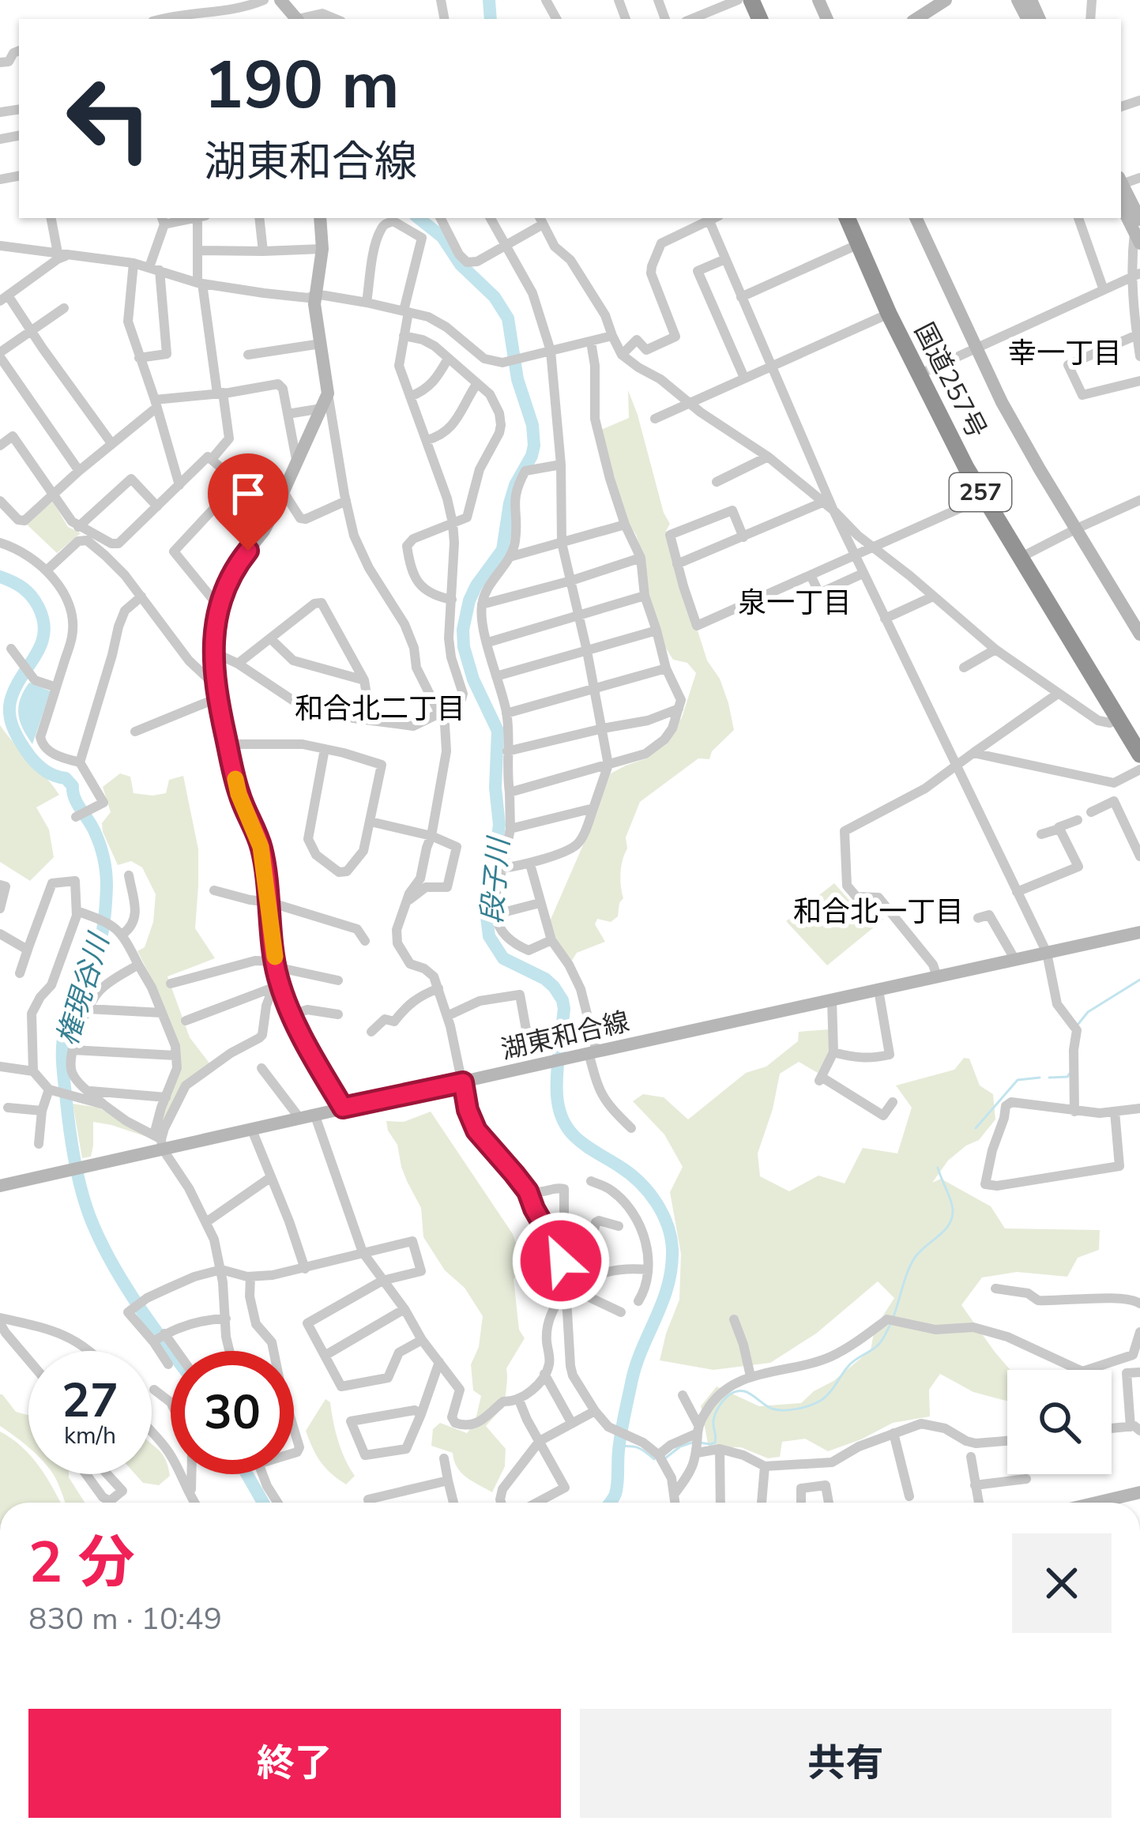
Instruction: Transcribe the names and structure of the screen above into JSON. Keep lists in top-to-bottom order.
{
  "streets": {
    "highway": ["国道257号", "257"],
    "street": ["湖東和合線"]
  },
  "districts": [
    "幸一丁目",
    "泉一丁目",
    "和合北二丁目",
    "和合北一丁目"
  ],
  "water": ["段子川", "権現谷川"],
  "page": {
    "turn": ["190 m", "湖東和合線"],
    "speed": "27 km/h",
    "limit": "30",
    "heading": ["2 分", "830 m · 10:49"],
    "buttons": ["終了", "共有"]
  }
}
